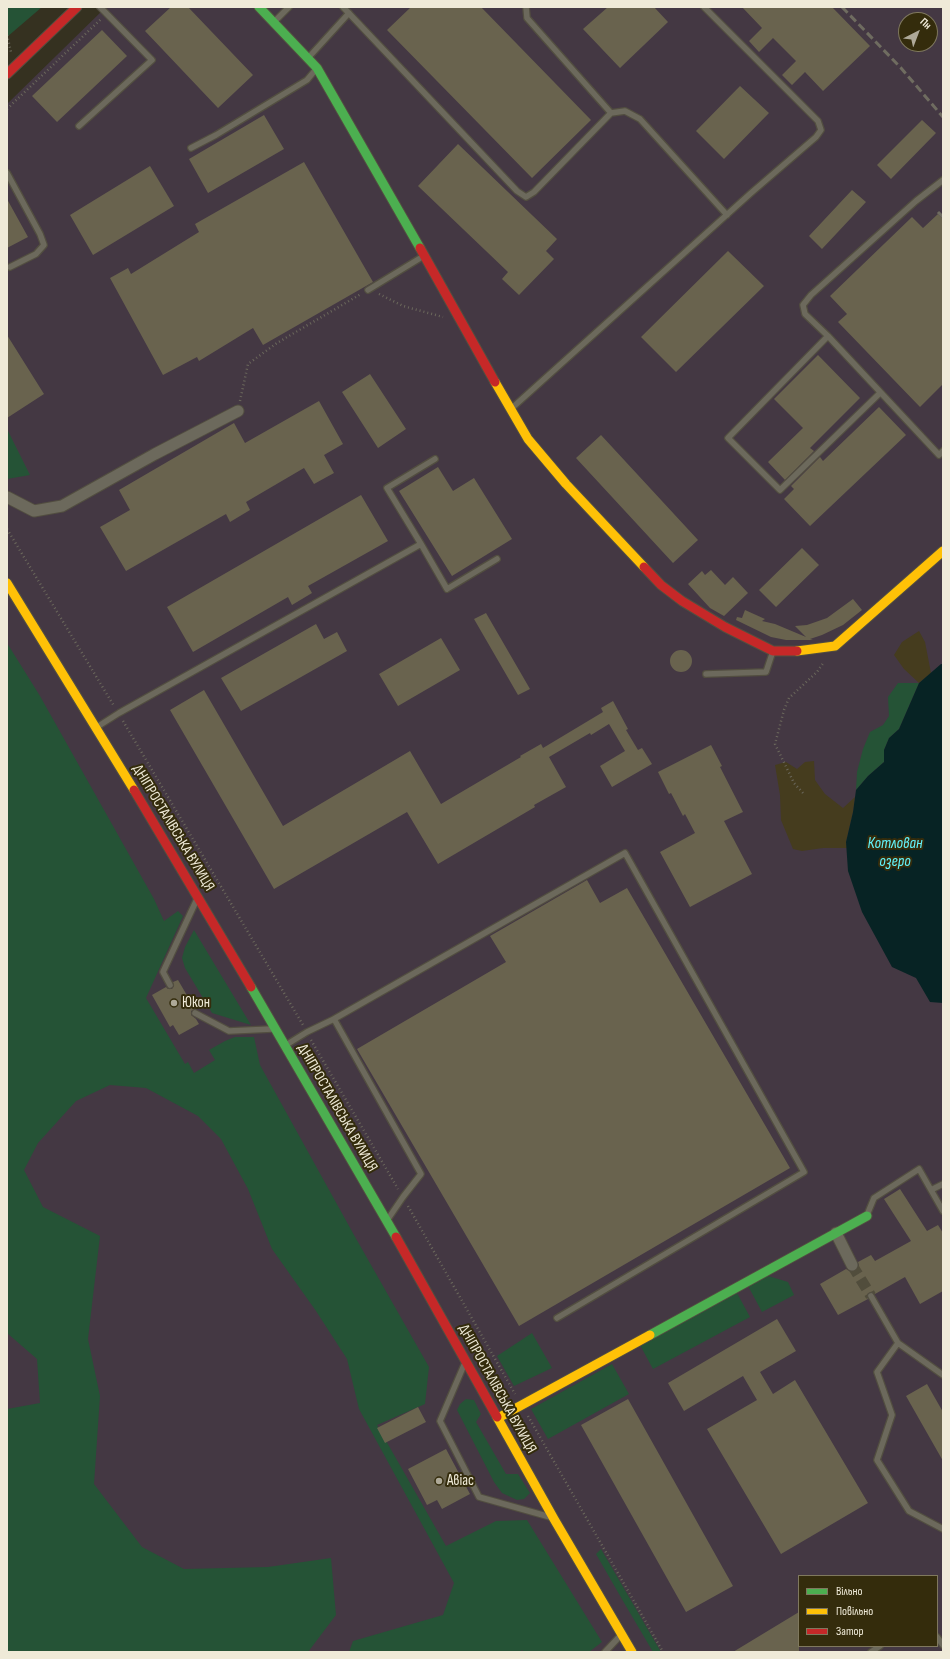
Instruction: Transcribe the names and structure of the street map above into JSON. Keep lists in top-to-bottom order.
{
  "streets": {
    "street": ["ДНІПРОСТАЛІВСЬКА ВУЛИЦЯ"]
  },
  "water": ["Котлован озеро"],
  "places": ["Юкон", "Авіас"],
  "legend": ["Вільно", "Повільно", "Затор"],
  "north": "top right"
}
